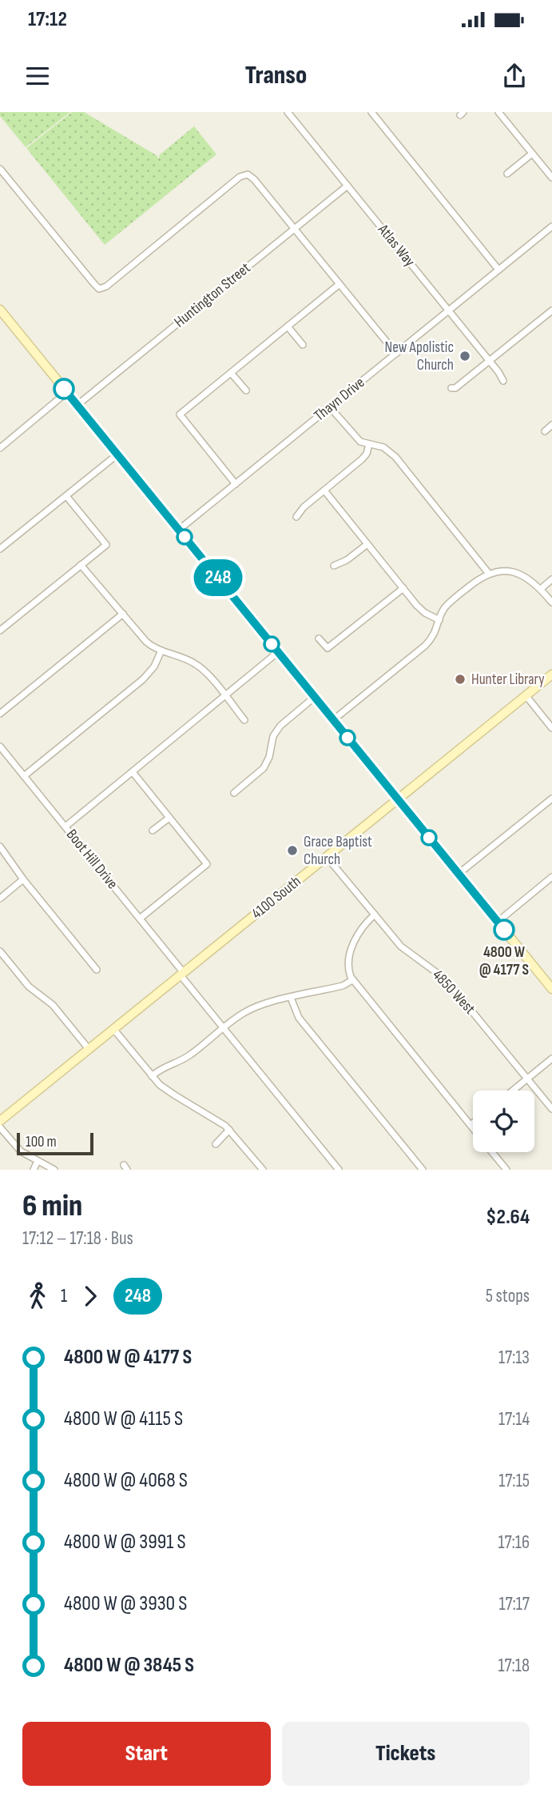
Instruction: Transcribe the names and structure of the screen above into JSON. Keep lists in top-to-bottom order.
{
  "streets": {
    "main road": ["4100 South"],
    "street": [
      "Atlas Way",
      "Huntington Street",
      "Thayn Drive",
      "Boot Hill Drive",
      "4850 West"
    ]
  },
  "crossings": [
    ["Atlas Way", "Huntington Street"],
    ["Atlas Way", "Thayn Drive"],
    ["Boot Hill Drive", "4100 South"],
    ["4100 South", "4850 West"]
  ],
  "places": [
    "New Apolistic Church",
    "Hunter Library",
    "Grace Baptist Church",
    "4800 W @ 4177 S"
  ],
  "lines": ["bus line 248"],
  "scale_bar": "100 m",
  "page": {
    "status": "17:12",
    "header": "Transo",
    "on_map": "248",
    "scale": "100 m",
    "heading": ["6 min", "17:12 – 17:18 · Bus", "$2.64"],
    "legs": ["1", "248", "5 stops"],
    "list": [
      {
        "name": "4800 W @ 4177 S",
        "value": "17:13"
      },
      {
        "name": "4800 W @ 4115 S",
        "value": "17:14"
      },
      {
        "name": "4800 W @ 4068 S",
        "value": "17:15"
      },
      {
        "name": "4800 W @ 3991 S",
        "value": "17:16"
      },
      {
        "name": "4800 W @ 3930 S",
        "value": "17:17"
      },
      {
        "name": "4800 W @ 3845 S",
        "value": "17:18"
      }
    ],
    "buttons": ["Start", "Tickets"]
  }
}
